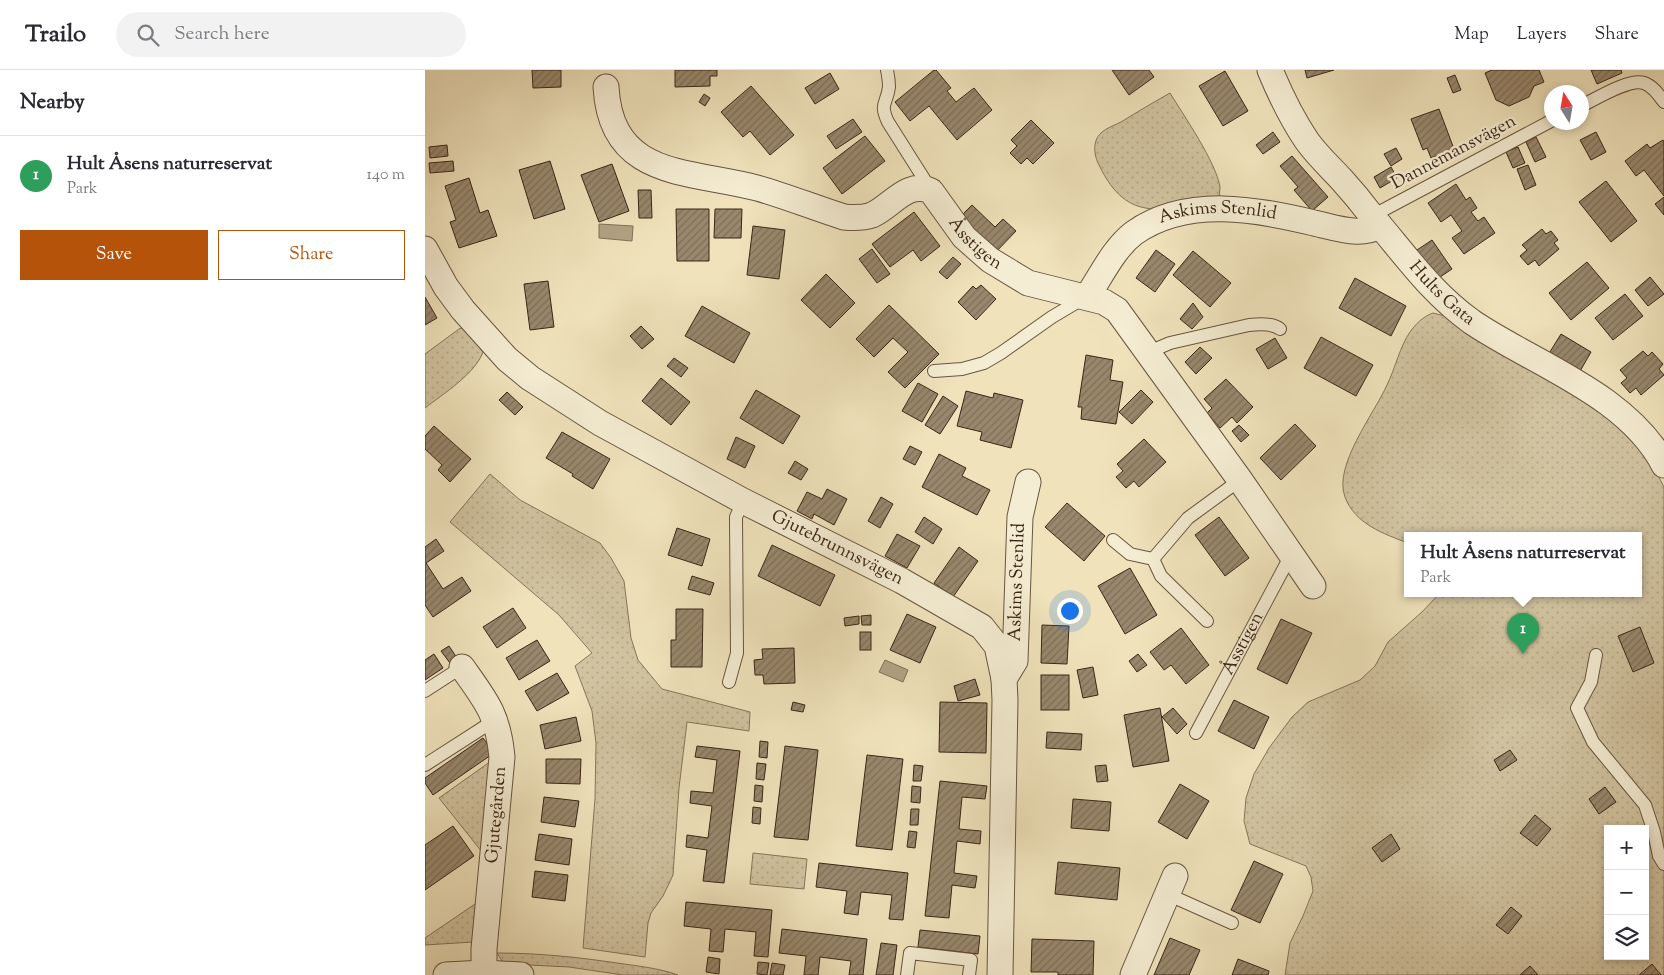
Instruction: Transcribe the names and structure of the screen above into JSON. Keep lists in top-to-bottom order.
{
  "streets": {
    "street": [
      "Askims Stenlid",
      "Åsstigen",
      "Hults Gata",
      "Gjutebrunnsvägen",
      "Gjutegården"
    ],
    "lane": ["Dannemansvägen"]
  },
  "crossings": [
    ["Dannemansvägen", "Askims Stenlid"],
    ["Dannemansvägen", "Hults Gata"],
    ["Askims Stenlid", "Åsstigen"],
    ["Askims Stenlid", "Hults Gata"],
    ["Askims Stenlid", "Gjutebrunnsvägen"]
  ],
  "north": "top",
  "page": {
    "header": "Trailo",
    "search": "Search here",
    "nav": ["Map", "Layers", "Share"],
    "heading": "Nearby",
    "list": [
      {
        "mark": "1",
        "name": "Hult Åsens naturreservat",
        "note": "Park",
        "value": "140 m"
      }
    ],
    "buttons": ["Save", "Share"],
    "popup": ["Hult Åsens naturreservat", "Park"],
    "pins": "1",
    "map_buttons": ["+", "−"]
  }
}
